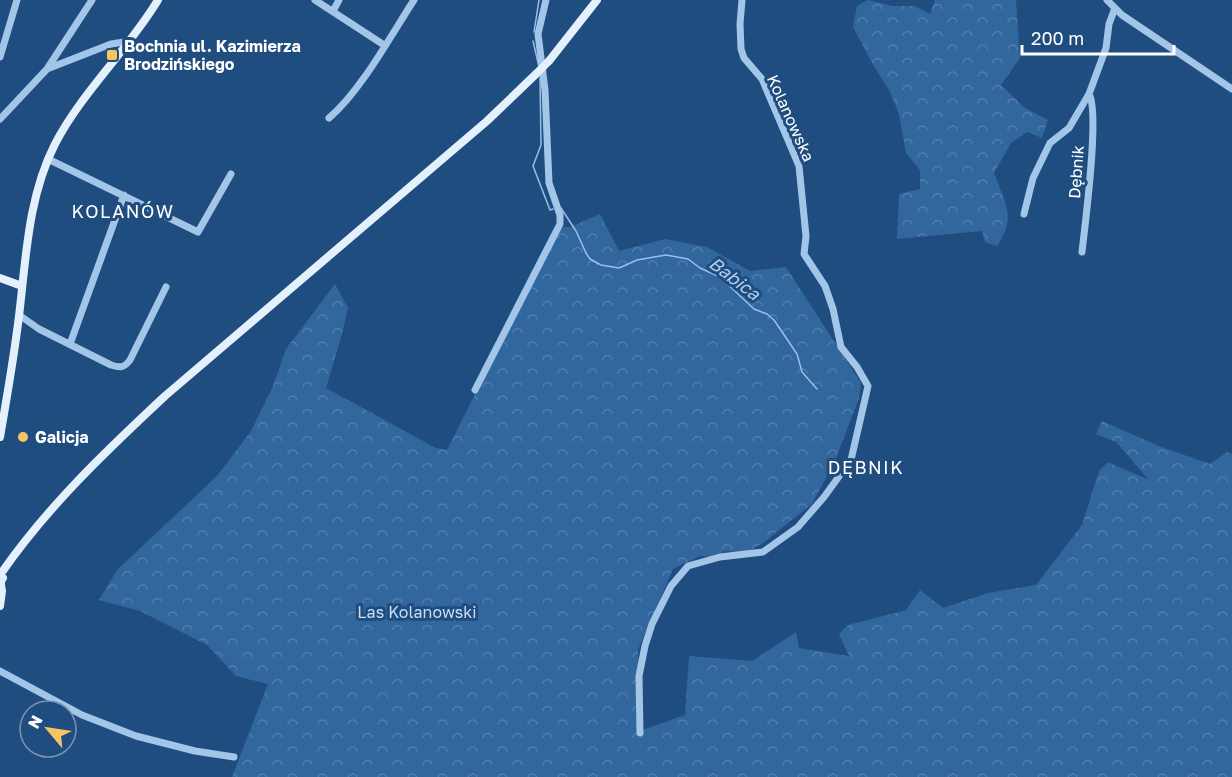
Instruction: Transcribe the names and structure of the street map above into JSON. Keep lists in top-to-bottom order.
{
  "streets": {
    "street": ["Kolanowska", "Dębnik"]
  },
  "districts": ["KOLANÓW", "DĘBNIK"],
  "water": ["Babica"],
  "parks": ["Las Kolanowski"],
  "places": {
    "transit": ["Bochnia ul. Kazimierza Brodzińskiego"],
    "other": ["Galicja"]
  },
  "scale_bar": "200 m",
  "north": "top left"
}
